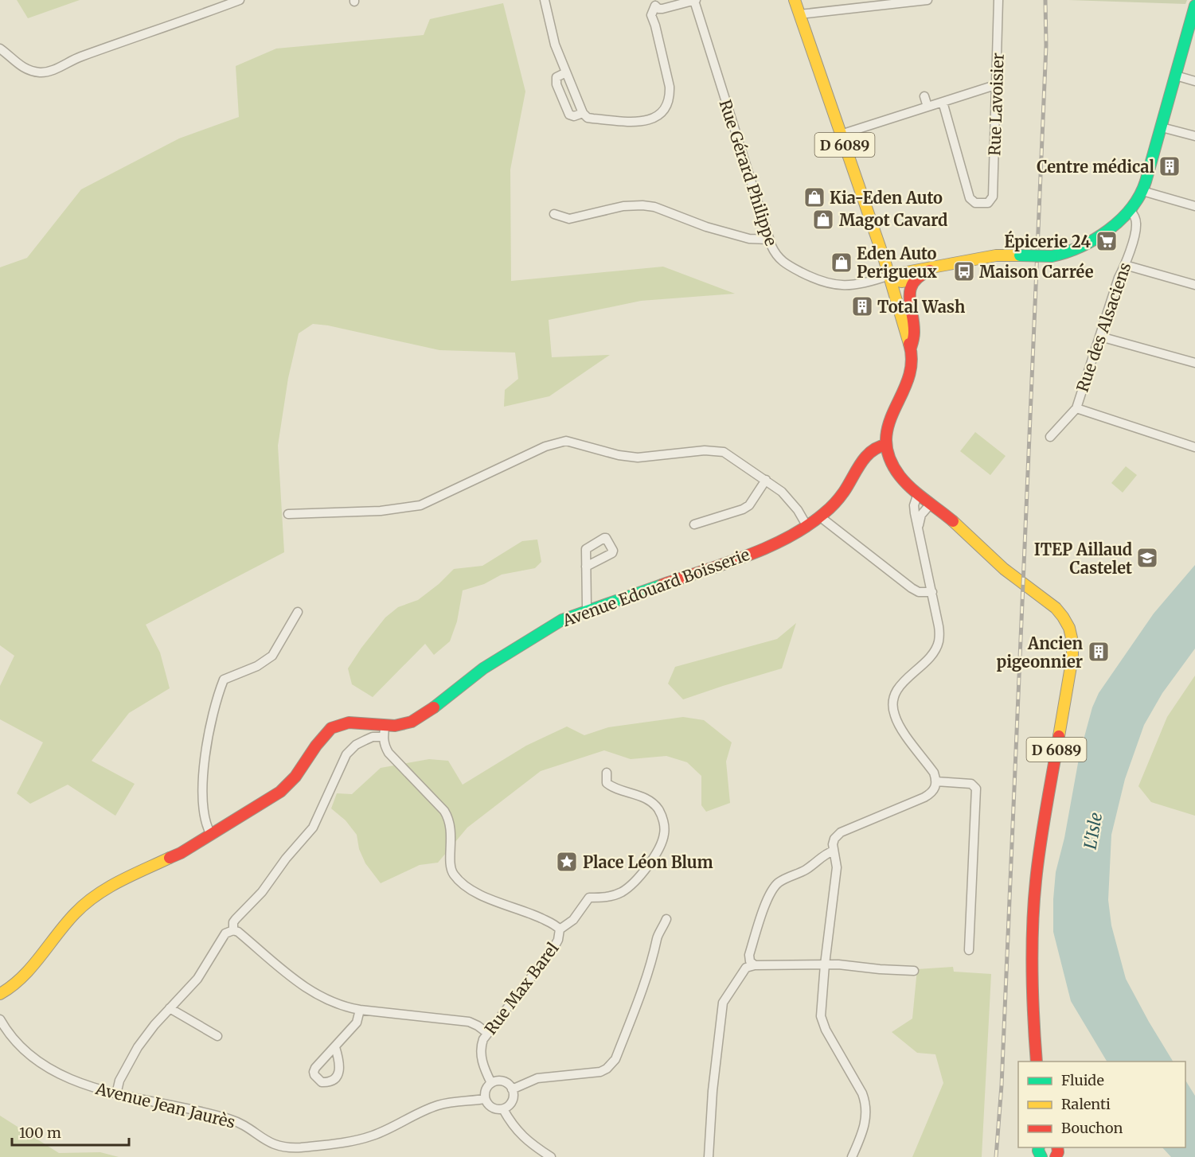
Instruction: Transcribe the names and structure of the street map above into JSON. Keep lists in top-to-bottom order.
{
  "streets": {
    "main road": ["D 6089", "Avenue Edouard Boisserie"],
    "street": [
      "Rue Lavoisier",
      "Rue Gérard Philippe",
      "Rue des Alsaciens",
      "Rue Max Barel",
      "Avenue Jean Jaurès"
    ]
  },
  "crossings": [
    ["D 6089", "Rue Gérard Philippe"],
    ["D 6089", "Avenue Edouard Boisserie"],
    ["Rue Max Barel", "Avenue Jean Jaurès"]
  ],
  "water": ["L'Isle"],
  "places": {
    "building": ["Centre médical", "Total Wash", "Ancien pigeonnier"],
    "shop": ["Kia-Eden Auto", "Magot Cavard", "Eden Auto Perigueux"],
    "supermarket": ["Épicerie 24"],
    "bus stop": ["Maison Carrée"],
    "school or university": ["ITEP Aillaud Castelet"],
    "place": ["Place Léon Blum"]
  },
  "legend": ["Fluide", "Ralenti", "Bouchon"],
  "scale_bar": "100 m"
}
